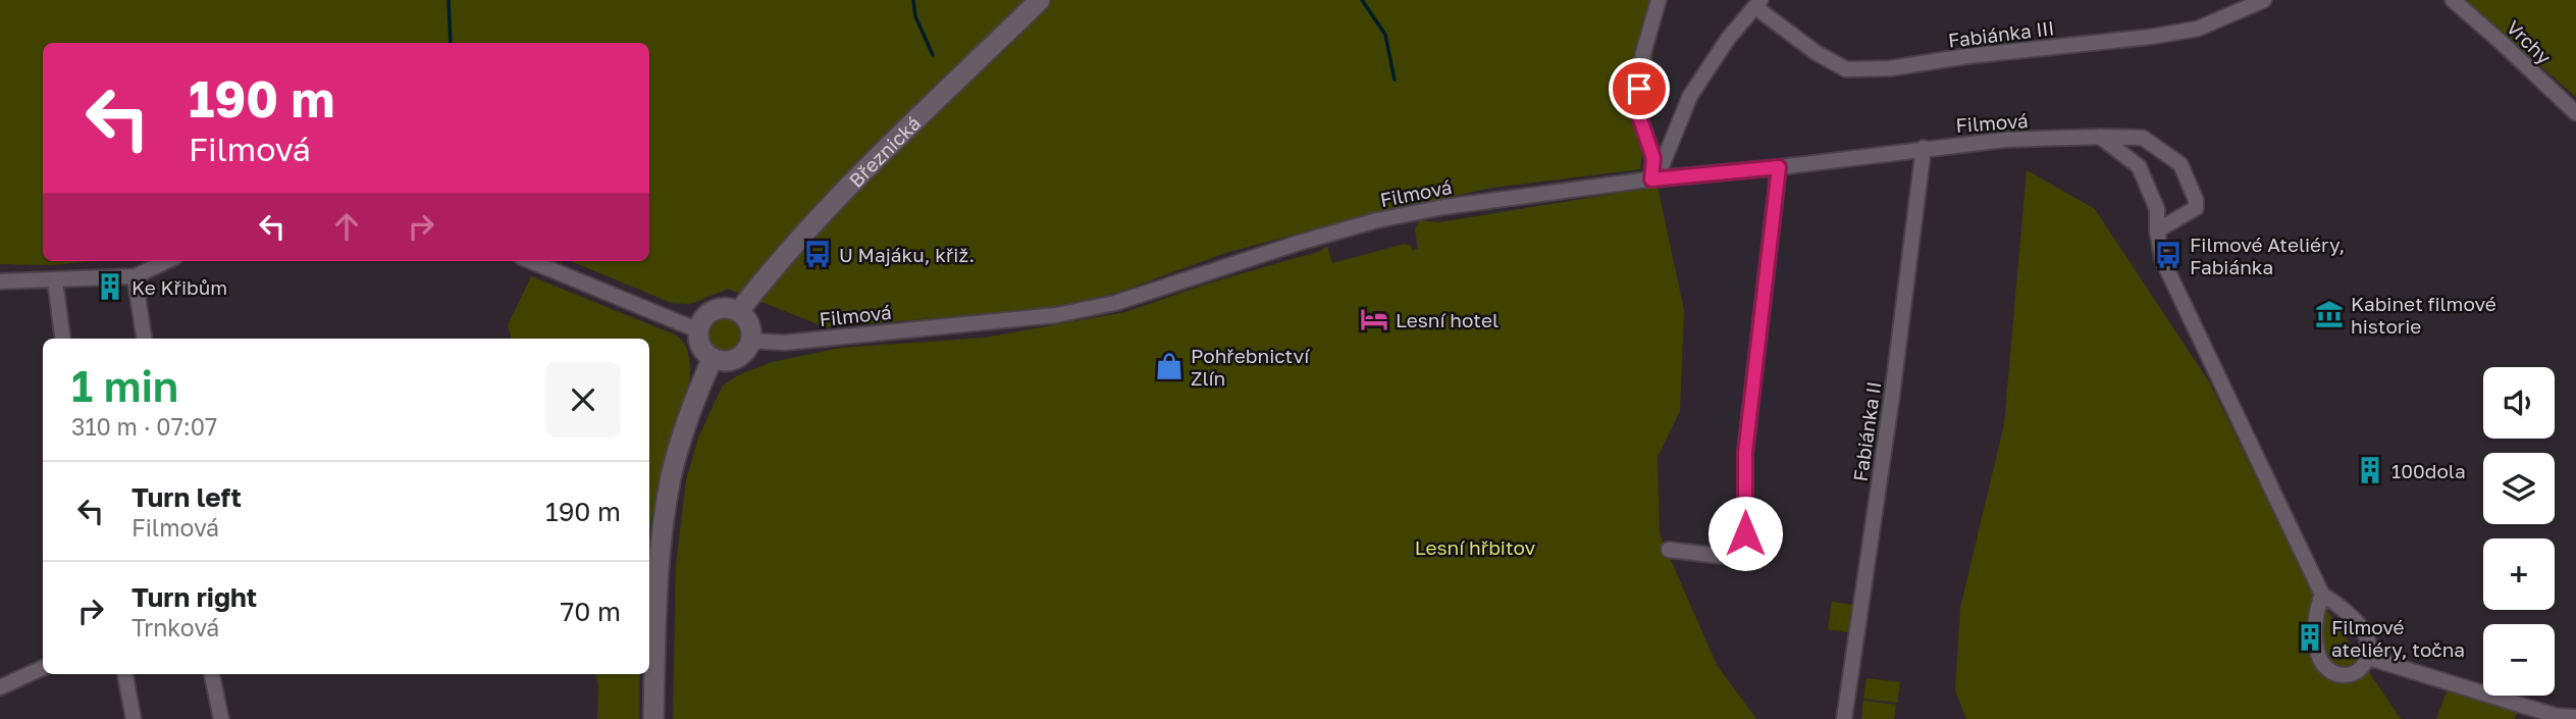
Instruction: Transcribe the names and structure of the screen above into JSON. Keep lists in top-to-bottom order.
{
  "streets": {
    "main road": ["Březnická"],
    "street": [
      "Fabiánka III",
      "Vrchy",
      "Filmová",
      "Fabiánka II"
    ]
  },
  "crossings": [
    ["Filmová", "Březnická"],
    ["Filmová", "Fabiánka II"]
  ],
  "parks": ["Lesní hřbitov"],
  "places": {
    "bus stop": ["U Majáku, křiž.", "Filmové Ateliéry, Fabiánka"],
    "building": ["Ke Křibům", "100dola", "Filmové ateliéry, točna"],
    "museum": ["Kabinet filmové historie"],
    "hotel": ["Lesní hotel"],
    "shop": ["Pohřebnictví Zlín"]
  },
  "page": {
    "turn": ["190 m", "Filmová"],
    "heading": ["1 min", "310 m · 07:07"],
    "map_buttons": ["+", "−"],
    "list": [
      {
        "name": "Turn left",
        "note": "Filmová",
        "value": "190 m"
      },
      {
        "name": "Turn right",
        "note": "Trnková",
        "value": "70 m"
      }
    ]
  }
}
